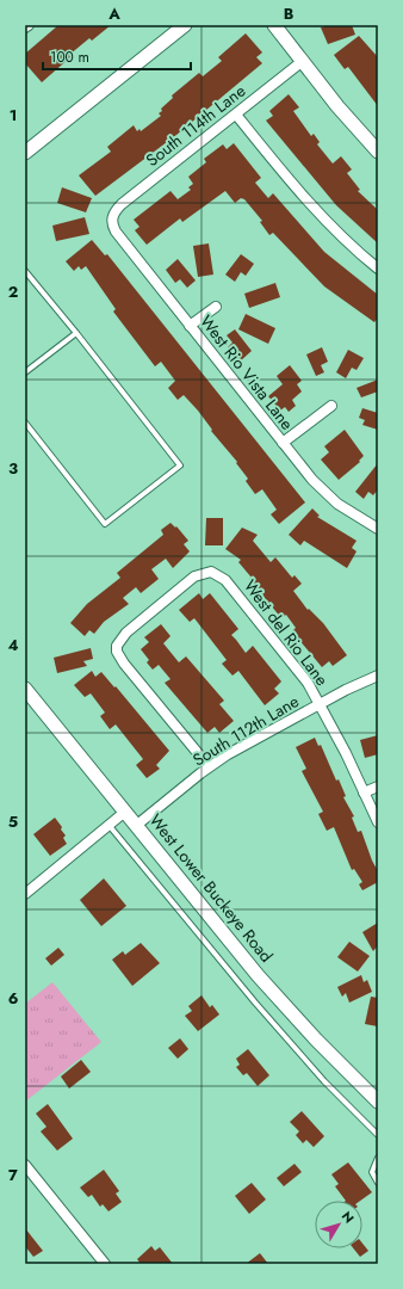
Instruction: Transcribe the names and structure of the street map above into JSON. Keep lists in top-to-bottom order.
{
  "streets": {
    "main road": ["West Lower Buckeye Road"],
    "street": [
      "South 114th Lane",
      "West Rio Vista Lane",
      "West del Rio Lane",
      "South 112th Lane"
    ]
  },
  "crossings": [
    ["South 114th Lane", "West Rio Vista Lane"],
    ["West del Rio Lane", "South 112th Lane"],
    ["South 112th Lane", "West Lower Buckeye Road"]
  ],
  "scale_bar": "100 m",
  "north": "top right",
  "grid": {
    "columns": ["A", "B"],
    "rows": [
      "1",
      "2",
      "3",
      "4",
      "5",
      "6",
      "7"
    ]
  }
}
